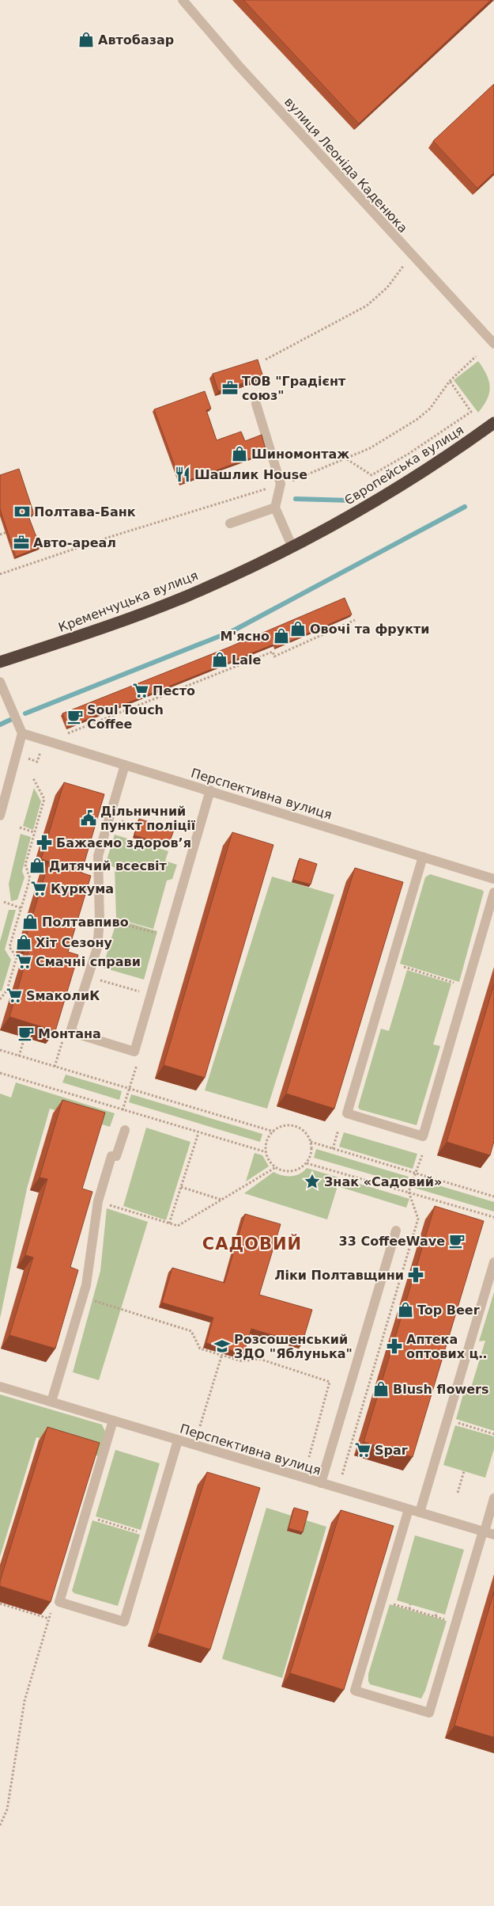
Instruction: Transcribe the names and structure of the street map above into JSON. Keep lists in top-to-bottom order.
{
  "streets": {
    "highway": ["Європейська вулиця", "Кременчуцька вулиця"],
    "street": ["вулиця Леоніда Каденюка", "Перспективна вулиця"]
  },
  "crossings": [
    ["Європейська вулиця", "Кременчуцька вулиця"]
  ],
  "districts": ["САДОВИЙ"],
  "places": {
    "shop": [
      "Автобазар",
      "Шиномонтаж",
      "Овочі та фрукти",
      "М'ясно",
      "Lale",
      "Дитячий всесвіт",
      "Полтавпиво",
      "Хіт Сезону",
      "Top Beer",
      "Blush flowers"
    ],
    "office": ["ТОВ \"Градієнт союз\"", "Авто-ареал"],
    "restaurant": ["Шашлик House"],
    "bank": ["Полтава-Банк"],
    "supermarket": [
      "Песто",
      "Куркума",
      "Смачні справи",
      "SмаколиК",
      "Spar"
    ],
    "cafe": ["Soul Touch Coffee", "Монтана", "33 CoffeeWave"],
    "public building": ["Дільничний пункт поліції"],
    "pharmacy": ["Бажаємо здоровʼя", "Ліки Полтавщини", "Аптека оптових ц‥"],
    "place": ["Знак «Садовий»"],
    "school or university": ["Розсошенський ЗДО \"Яблунька\""]
  }
}
